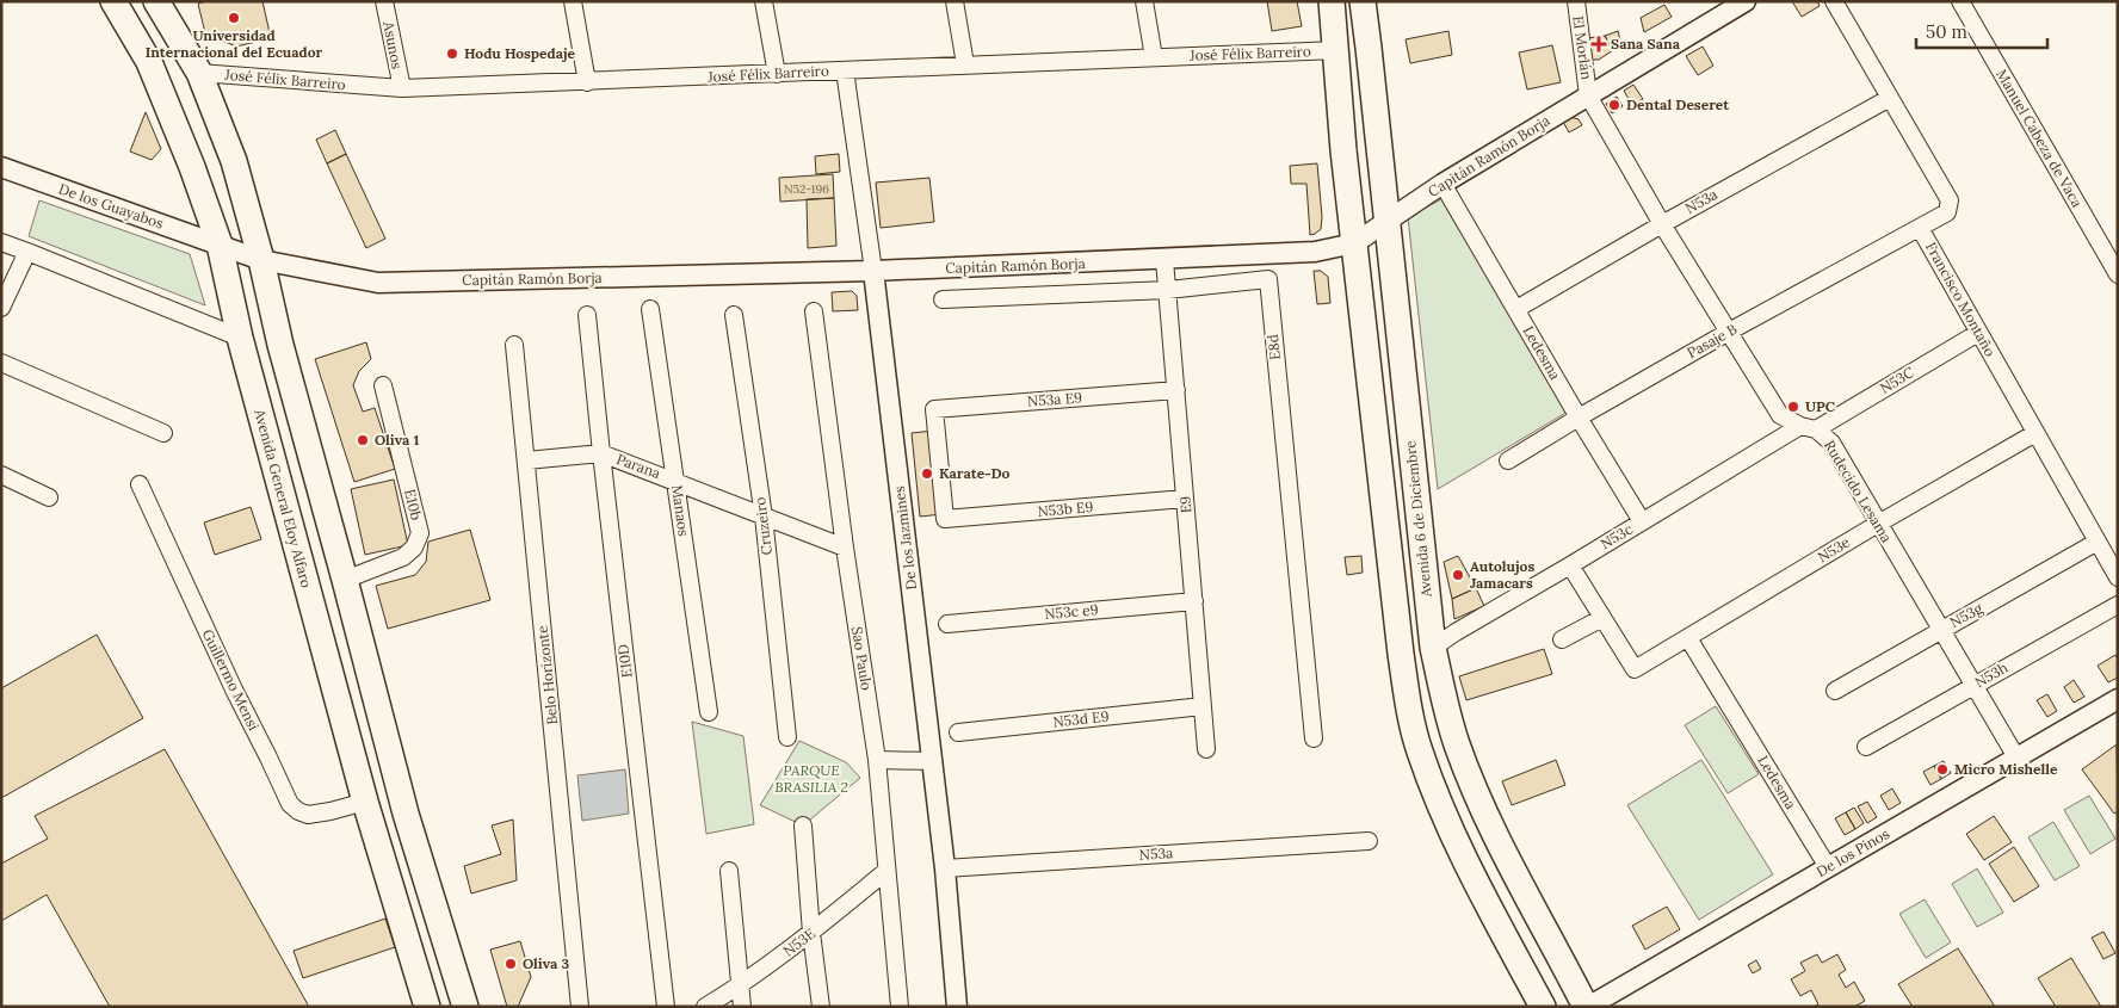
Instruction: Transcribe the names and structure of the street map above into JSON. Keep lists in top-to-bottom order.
{
  "streets": {
    "main road": ["Avenida General Eloy Alfaro", "Avenida 6 de Diciembre"],
    "street": [
      "Asunos",
      "El Morlán",
      "José Félix Barreiro",
      "Manuel Cabeza de Vaca",
      "Capitán Ramón Borja",
      "N53a",
      "De los Guayabos",
      "Francisco Montaño",
      "Pasaje B",
      "E8d",
      "Ledesma",
      "N53C",
      "N53a E9",
      "Parana",
      "Rudecido Lesama",
      "E10b",
      "E9",
      "N53b E9",
      "Manaos",
      "Cruzeiro",
      "N53c",
      "De los Jazmines",
      "N53e",
      "N53c e9",
      "N53g",
      "Sao Paulo",
      "E10D",
      "Belo Horizonte",
      "N53h",
      "Guillermo Mensi",
      "N53d E9",
      "De los Pinos",
      "N53E"
    ]
  },
  "crossings": [
    ["Asunos", "José Félix Barreiro"],
    ["El Morlán", "Capitán Ramón Borja"],
    ["El Morlán", "Rudecido Lesama"],
    ["José Félix Barreiro", "De los Jazmines"],
    ["Capitán Ramón Borja", "De los Guayabos"],
    ["Capitán Ramón Borja", "Ledesma"],
    ["Capitán Ramón Borja", "Rudecido Lesama"],
    ["Capitán Ramón Borja", "Avenida General Eloy Alfaro"],
    ["Capitán Ramón Borja", "E9"],
    ["Capitán Ramón Borja", "Avenida 6 de Diciembre"],
    ["Capitán Ramón Borja", "De los Jazmines"],
    ["N53a", "Francisco Montaño"],
    ["N53a", "Ledesma"],
    ["N53a", "Rudecido Lesama"],
    ["N53a", "De los Jazmines"],
    ["De los Guayabos", "Avenida General Eloy Alfaro"],
    ["Francisco Montaño", "Pasaje B"],
    ["Francisco Montaño", "N53C"],
    ["Francisco Montaño", "N53e"],
    ["Francisco Montaño", "N53g"],
    ["Pasaje B", "Ledesma"],
    ["Pasaje B", "Rudecido Lesama"],
    ["E8d", "E9"],
    ["Ledesma", "N53c"],
    ["Ledesma", "N53e"],
    ["Ledesma", "De los Pinos"],
    ["N53C", "Rudecido Lesama"],
    ["N53C", "N53c"],
    ["N53a E9", "E9"],
    ["N53a E9", "N53b E9"],
    ["Parana", "Manaos"],
    ["Parana", "Cruzeiro"],
    ["Parana", "Sao Paulo"],
    ["Parana", "E10D"],
    ["Parana", "Belo Horizonte"],
    ["Rudecido Lesama", "N53c"],
    ["Rudecido Lesama", "N53e"],
    ["Rudecido Lesama", "N53g"],
    ["Rudecido Lesama", "N53h"],
    ["Rudecido Lesama", "De los Pinos"],
    ["Avenida General Eloy Alfaro", "Guillermo Mensi"],
    ["E9", "N53b E9"],
    ["E9", "N53c e9"],
    ["E9", "N53d E9"],
    ["Avenida 6 de Diciembre", "N53c"],
    ["Avenida 6 de Diciembre", "De los Pinos"],
    ["Sao Paulo", "N53E"]
  ],
  "parks": ["PARQUE BRASILIA 2"],
  "places": {
    "other": [
      "Universidad Internacional del Ecuador",
      "Hodu Hospedaje",
      "Dental Deseret",
      "UPC",
      "Oliva 1",
      "Karate-Do",
      "Autolujos Jamacars",
      "Micro Mishelle",
      "Oliva 3"
    ],
    "health": ["Sana Sana"]
  },
  "house_numbers": ["N52-196"],
  "scale_bar": "50 m"
}
